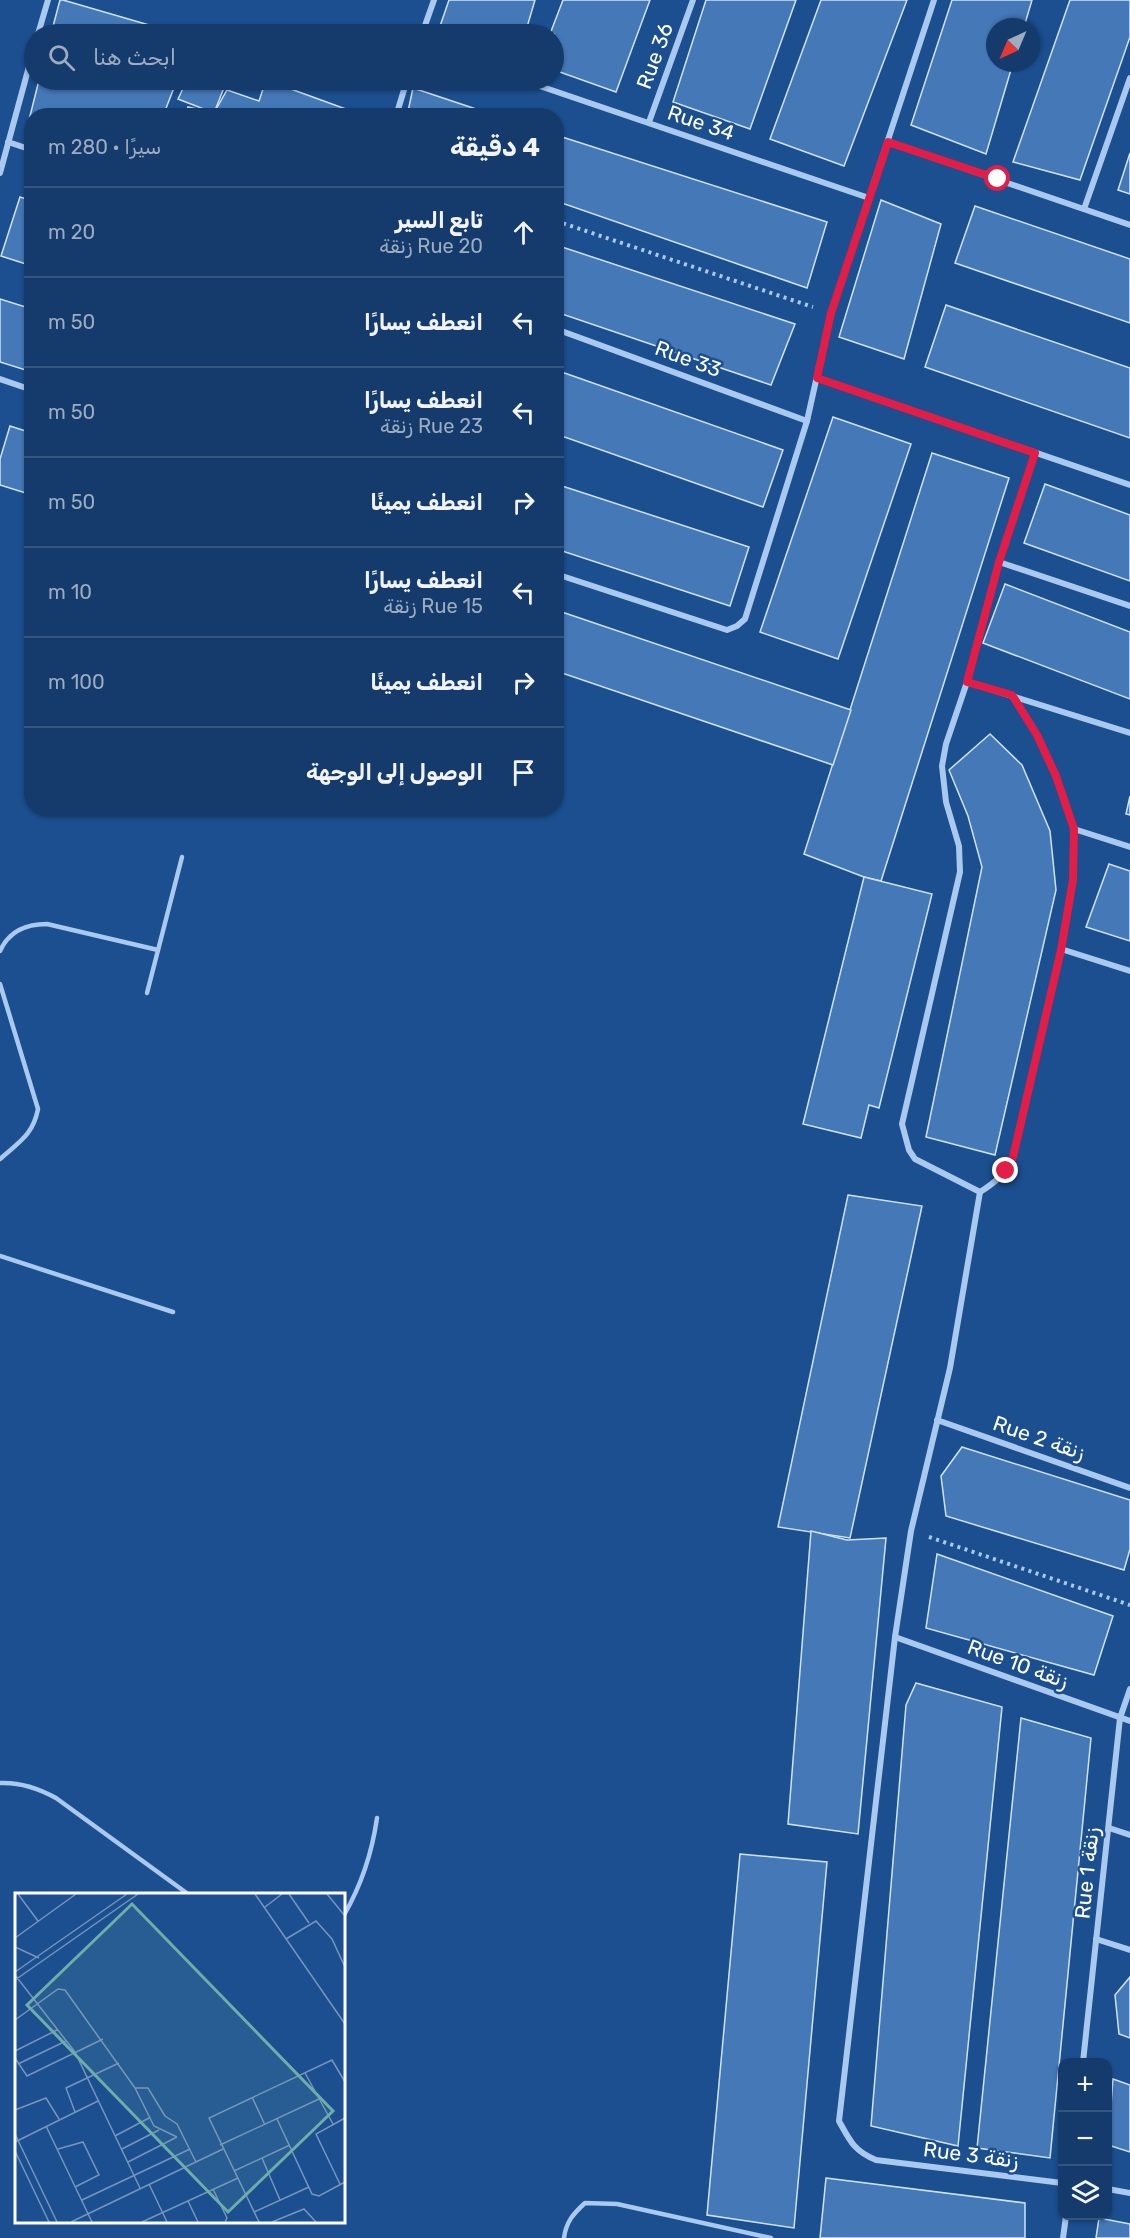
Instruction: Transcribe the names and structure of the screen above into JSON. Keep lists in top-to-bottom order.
{
  "streets": {
    "street": [
      "Rue 36",
      "Rue 34",
      "Rue 33",
      "Rue 2 زنقة",
      "Rue 10 زنقة",
      "Rue 1 زنقة",
      "Rue 3 زنقة"
    ]
  },
  "crossings": [
    ["Rue 36", "Rue 34"],
    ["Rue 10 زنقة", "Rue 1 زنقة"],
    ["Rue 10 زنقة", "Rue 3 زنقة"]
  ],
  "north": "bottom left",
  "page": {
    "search": "ابحث هنا",
    "heading": ["4 دقيقة", "سيرًا · 280 m"],
    "list": [
      ["تابع السير", "Rue 20 زنقة", "20 m"],
      ["انعطف يسارًا", "50 m"],
      ["انعطف يسارًا", "Rue 23 زنقة", "50 m"],
      ["انعطف يمينًا", "50 m"],
      ["انعطف يسارًا", "Rue 15 زنقة", "10 m"],
      ["انعطف يمينًا", "100 m"],
      "الوصول إلى الوجهة"
    ],
    "map_buttons": ["+", "−"]
  }
}
